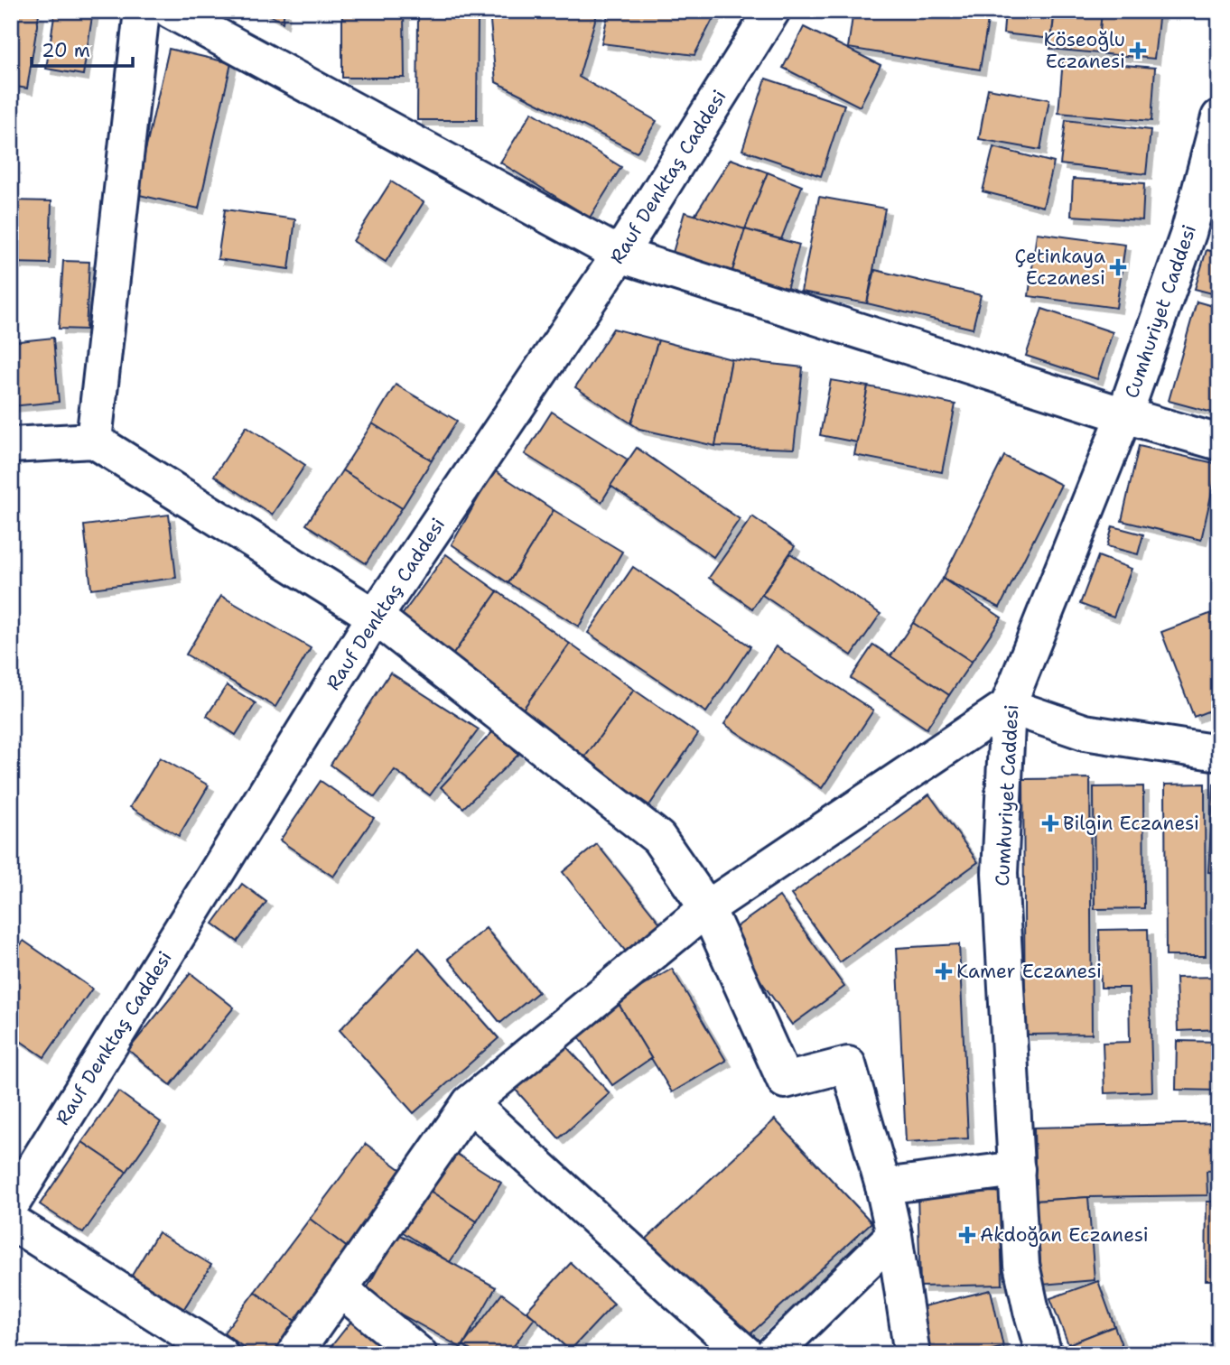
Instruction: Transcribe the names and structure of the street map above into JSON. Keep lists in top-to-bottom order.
{
  "streets": {
    "street": ["Rauf Denktaş Caddesi", "Cumhuriyet Caddesi"]
  },
  "places": {
    "health": [
      "Köseoğlu Eczanesi",
      "Çetinkaya Eczanesi",
      "Bilgin Eczanesi",
      "Kamer Eczanesi",
      "Akdoğan Eczanesi"
    ]
  },
  "scale_bar": "20 m"
}
